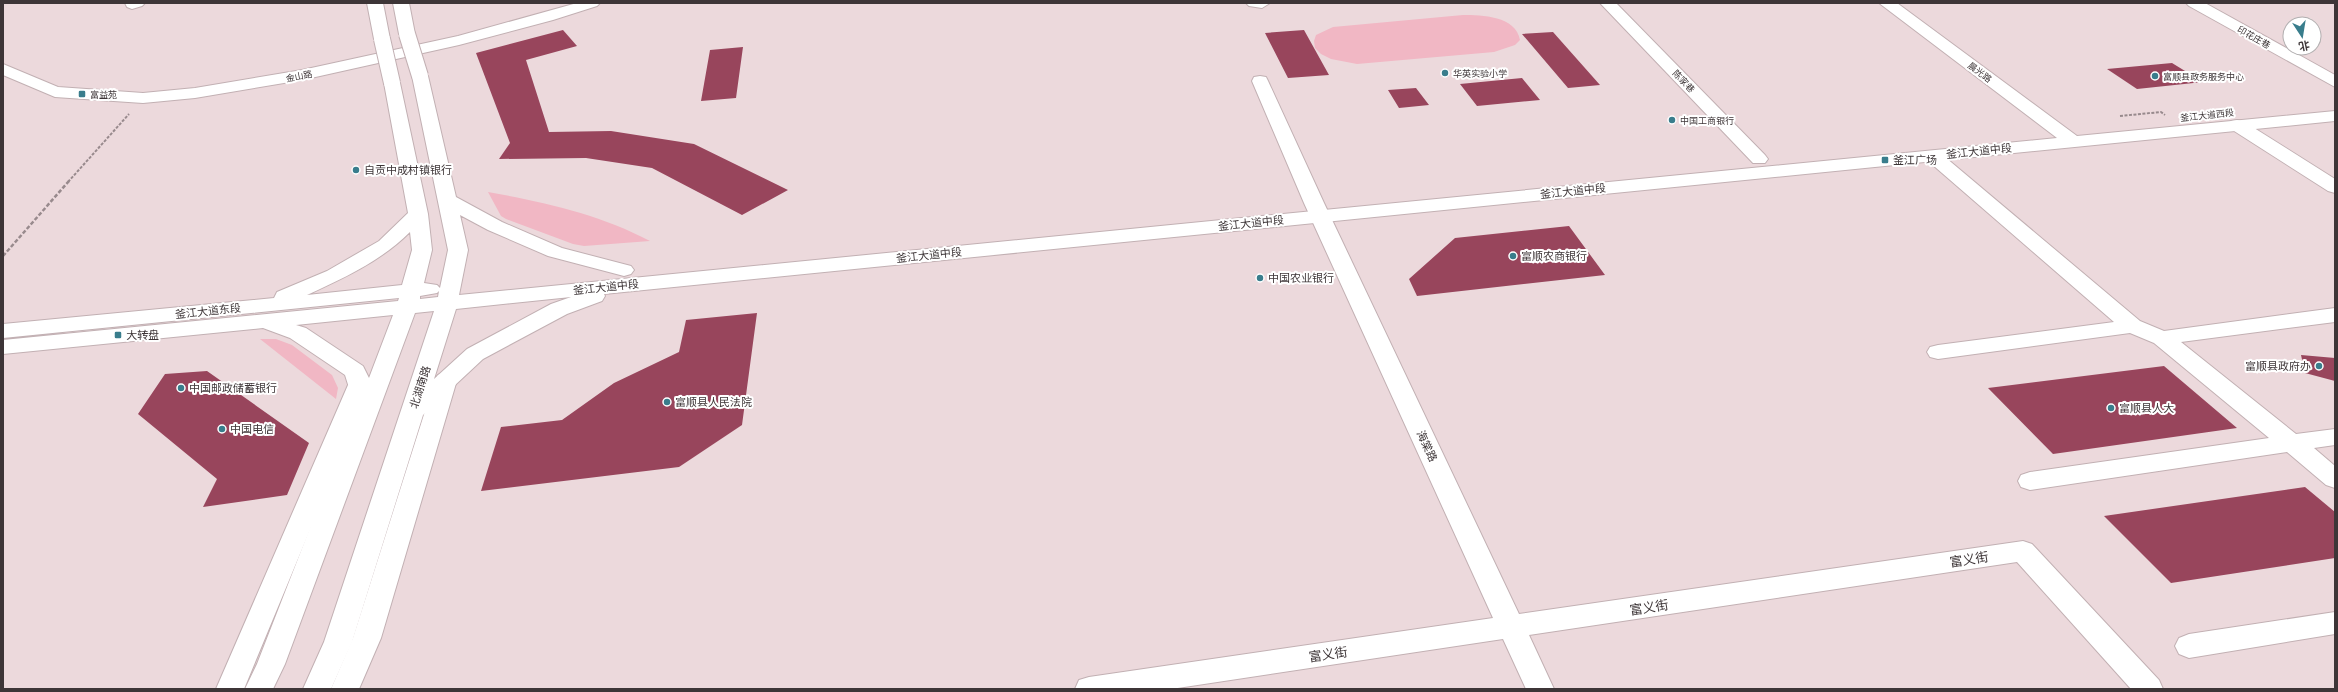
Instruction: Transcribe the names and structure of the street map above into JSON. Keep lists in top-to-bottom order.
{
  "streets": {
    "main road": [
      "印花庄巷",
      "晨光路",
      "金山路",
      "陈家巷",
      "釜江大道西段",
      "釜江大道中段",
      "釜江大道东段",
      "北湖南路",
      "海棠路",
      "富义街"
    ]
  },
  "crossings": [
    ["晨光路", "釜江大道西段"],
    ["晨光路", "釜江大道中段"],
    ["陈家巷", "釜江大道中段"],
    ["釜江大道西段", "釜江大道中段"],
    ["釜江大道中段", "釜江大道东段"],
    ["釜江大道中段", "北湖南路"],
    ["釜江大道中段", "海棠路"],
    ["海棠路", "富义街"]
  ],
  "places": {
    "other": [
      "华英实验小学",
      "富顺县政务服务中心",
      "中国工商银行",
      "自贡中成村镇银行",
      "富顺农商银行",
      "中国农业银行",
      "富顺县政府办",
      "中国邮政储蓄银行",
      "富顺县人民法院",
      "富顺县人大",
      "中国电信"
    ],
    "transit": ["富益苑", "釜江广场", "大转盘"]
  },
  "north": "bottom"
}
